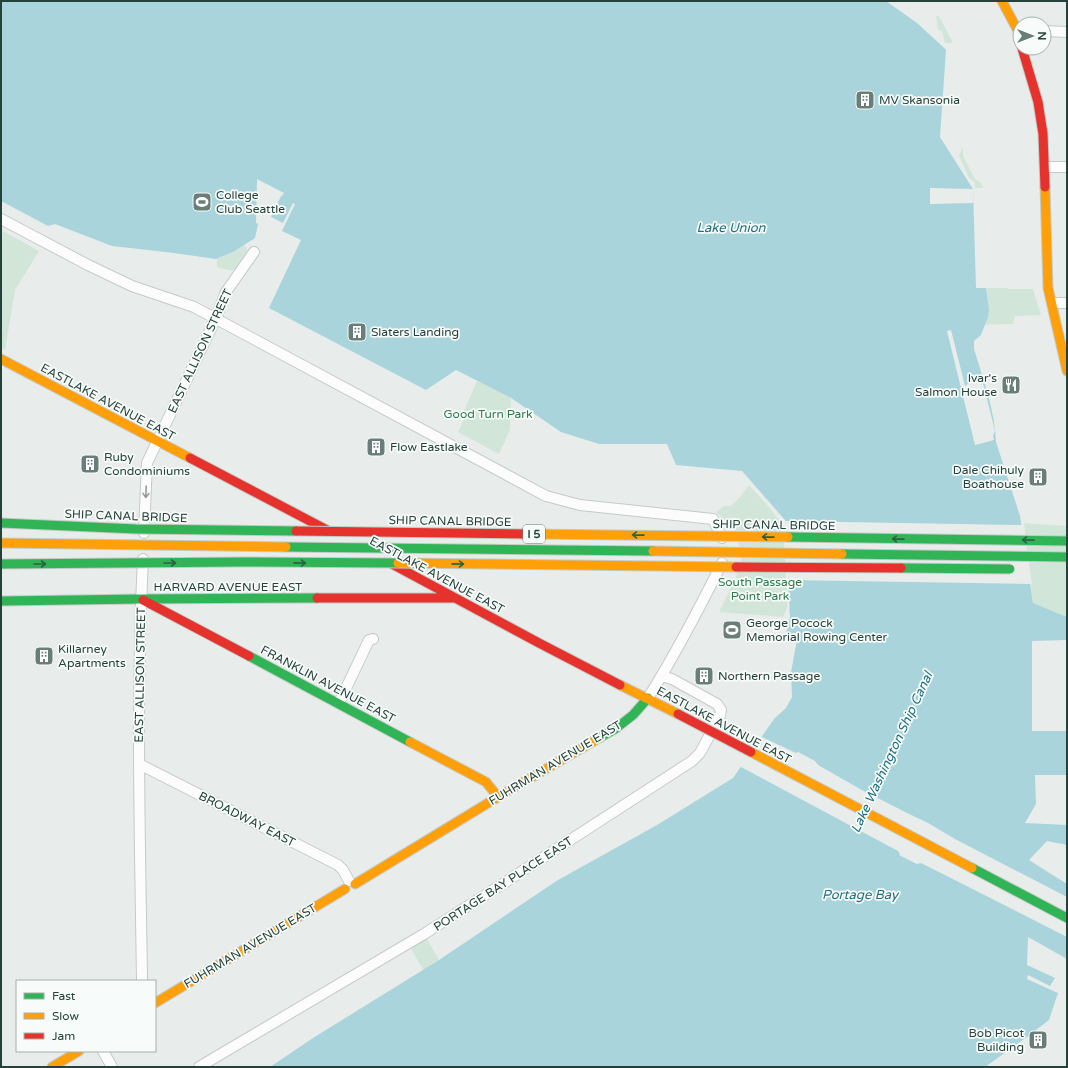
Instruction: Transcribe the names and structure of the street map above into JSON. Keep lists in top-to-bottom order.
{
  "streets": {
    "main road": [
      "EASTLAKE AVENUE EAST",
      "SHIP CANAL BRIDGE",
      "I 5",
      "HARVARD AVENUE EAST",
      "FRANKLIN AVENUE EAST",
      "FUHRMAN AVENUE EAST"
    ],
    "street": ["EAST ALLISON STREET", "BROADWAY EAST", "PORTAGE BAY PLACE EAST"]
  },
  "crossings": [
    ["EAST ALLISON STREET", "EASTLAKE AVENUE EAST"],
    ["EAST ALLISON STREET", "HARVARD AVENUE EAST"],
    ["EAST ALLISON STREET", "FRANKLIN AVENUE EAST"],
    ["EAST ALLISON STREET", "FUHRMAN AVENUE EAST"],
    ["EAST ALLISON STREET", "BROADWAY EAST"],
    ["EASTLAKE AVENUE EAST", "HARVARD AVENUE EAST"],
    ["EASTLAKE AVENUE EAST", "FUHRMAN AVENUE EAST"],
    ["HARVARD AVENUE EAST", "FRANKLIN AVENUE EAST"],
    ["FRANKLIN AVENUE EAST", "FUHRMAN AVENUE EAST"],
    ["FUHRMAN AVENUE EAST", "BROADWAY EAST"],
    ["FUHRMAN AVENUE EAST", "PORTAGE BAY PLACE EAST"]
  ],
  "water": ["Lake Union", "Lake Washington Ship Canal", "Portage Bay"],
  "parks": ["Good Turn Park", "South Passage Point Park"],
  "places": {
    "building": [
      "MV Skansonia",
      "Slaters Landing",
      "Flow Eastlake",
      "Ruby Condominiums",
      "Dale Chihuly Boathouse",
      "Killarney Apartments",
      "Northern Passage",
      "Bob Picot Building"
    ],
    "sports": ["College Club Seattle", "George Pocock Memorial Rowing Center"],
    "restaurant": ["Ivar's Salmon House"]
  },
  "legend": ["Fast", "Slow", "Jam"],
  "north": "right"
}
